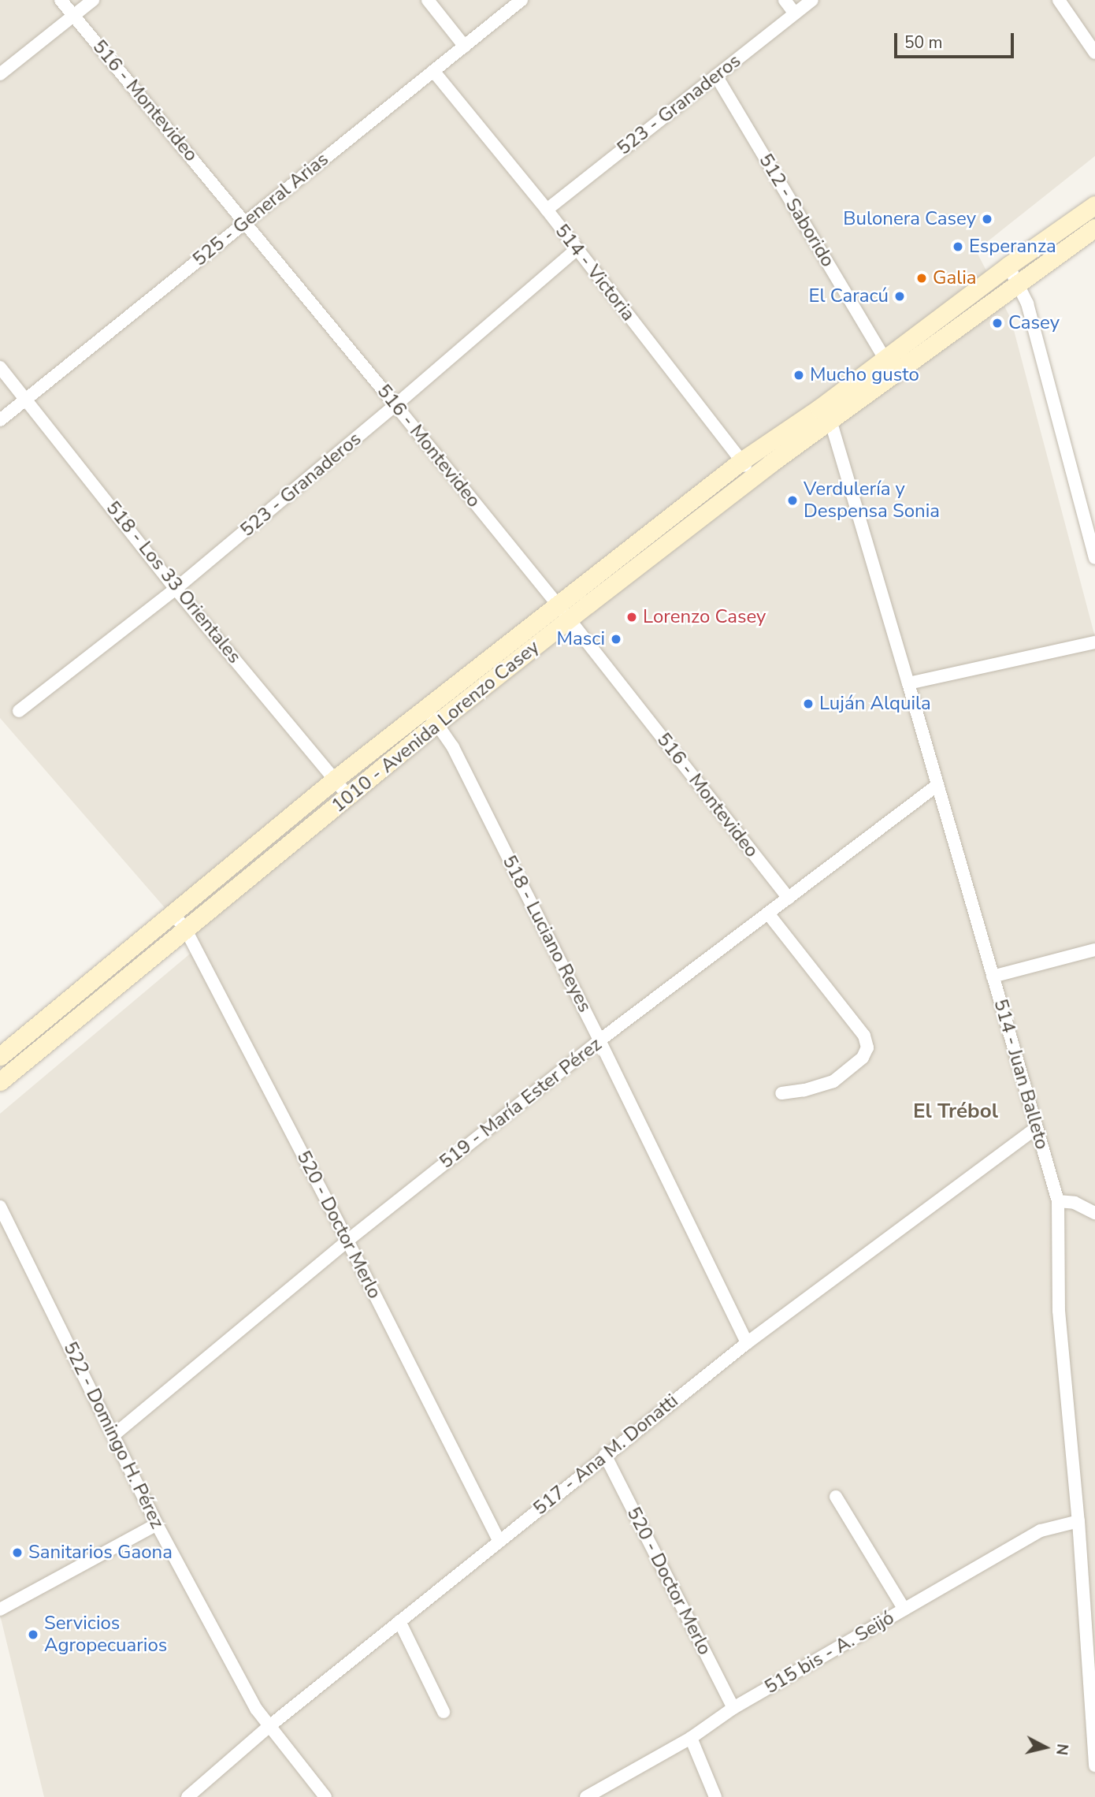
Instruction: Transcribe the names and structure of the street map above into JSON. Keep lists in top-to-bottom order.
{
  "streets": {
    "main road": ["1010 - Avenida Lorenzo Casey"],
    "street": [
      "516 - Montevideo",
      "523 - Granaderos",
      "525 - General Arias",
      "512 - Saborido",
      "514 - Victoria",
      "518 - Los 33 Orientales",
      "518 - Luciano Reyes",
      "514 - Juan Balleto",
      "519 - María Ester Pérez",
      "520 - Doctor Merlo",
      "522 - Domingo H. Pérez",
      "517 - Ana M. Donatti",
      "515 bis - A. Seijó"
    ]
  },
  "crossings": [
    ["516 - Montevideo", "523 - Granaderos"],
    ["516 - Montevideo", "525 - General Arias"],
    ["516 - Montevideo", "1010 - Avenida Lorenzo Casey"],
    ["516 - Montevideo", "519 - María Ester Pérez"],
    ["523 - Granaderos", "512 - Saborido"],
    ["523 - Granaderos", "514 - Victoria"],
    ["523 - Granaderos", "518 - Los 33 Orientales"],
    ["525 - General Arias", "514 - Victoria"],
    ["525 - General Arias", "518 - Los 33 Orientales"],
    ["512 - Saborido", "1010 - Avenida Lorenzo Casey"],
    ["514 - Victoria", "1010 - Avenida Lorenzo Casey"],
    ["518 - Los 33 Orientales", "1010 - Avenida Lorenzo Casey"],
    ["1010 - Avenida Lorenzo Casey", "518 - Luciano Reyes"],
    ["1010 - Avenida Lorenzo Casey", "514 - Juan Balleto"],
    ["1010 - Avenida Lorenzo Casey", "520 - Doctor Merlo"],
    ["518 - Luciano Reyes", "519 - María Ester Pérez"],
    ["518 - Luciano Reyes", "517 - Ana M. Donatti"],
    ["514 - Juan Balleto", "519 - María Ester Pérez"],
    ["514 - Juan Balleto", "517 - Ana M. Donatti"],
    ["514 - Juan Balleto", "515 bis - A. Seijó"],
    ["519 - María Ester Pérez", "520 - Doctor Merlo"],
    ["519 - María Ester Pérez", "522 - Domingo H. Pérez"],
    ["520 - Doctor Merlo", "517 - Ana M. Donatti"],
    ["520 - Doctor Merlo", "515 bis - A. Seijó"],
    ["522 - Domingo H. Pérez", "517 - Ana M. Donatti"]
  ],
  "districts": ["El Trébol"],
  "places": [
    "Bulonera Casey",
    "Esperanza",
    "Galia",
    "El Caracú",
    "Casey",
    "Mucho gusto",
    "Verdulería y Despensa Sonia",
    "Lorenzo Casey",
    "Masci",
    "Luján Alquila",
    "Sanitarios Gaona",
    "Servicios Agropecuarios"
  ],
  "scale_bar": "50 m",
  "north": "right"
}
